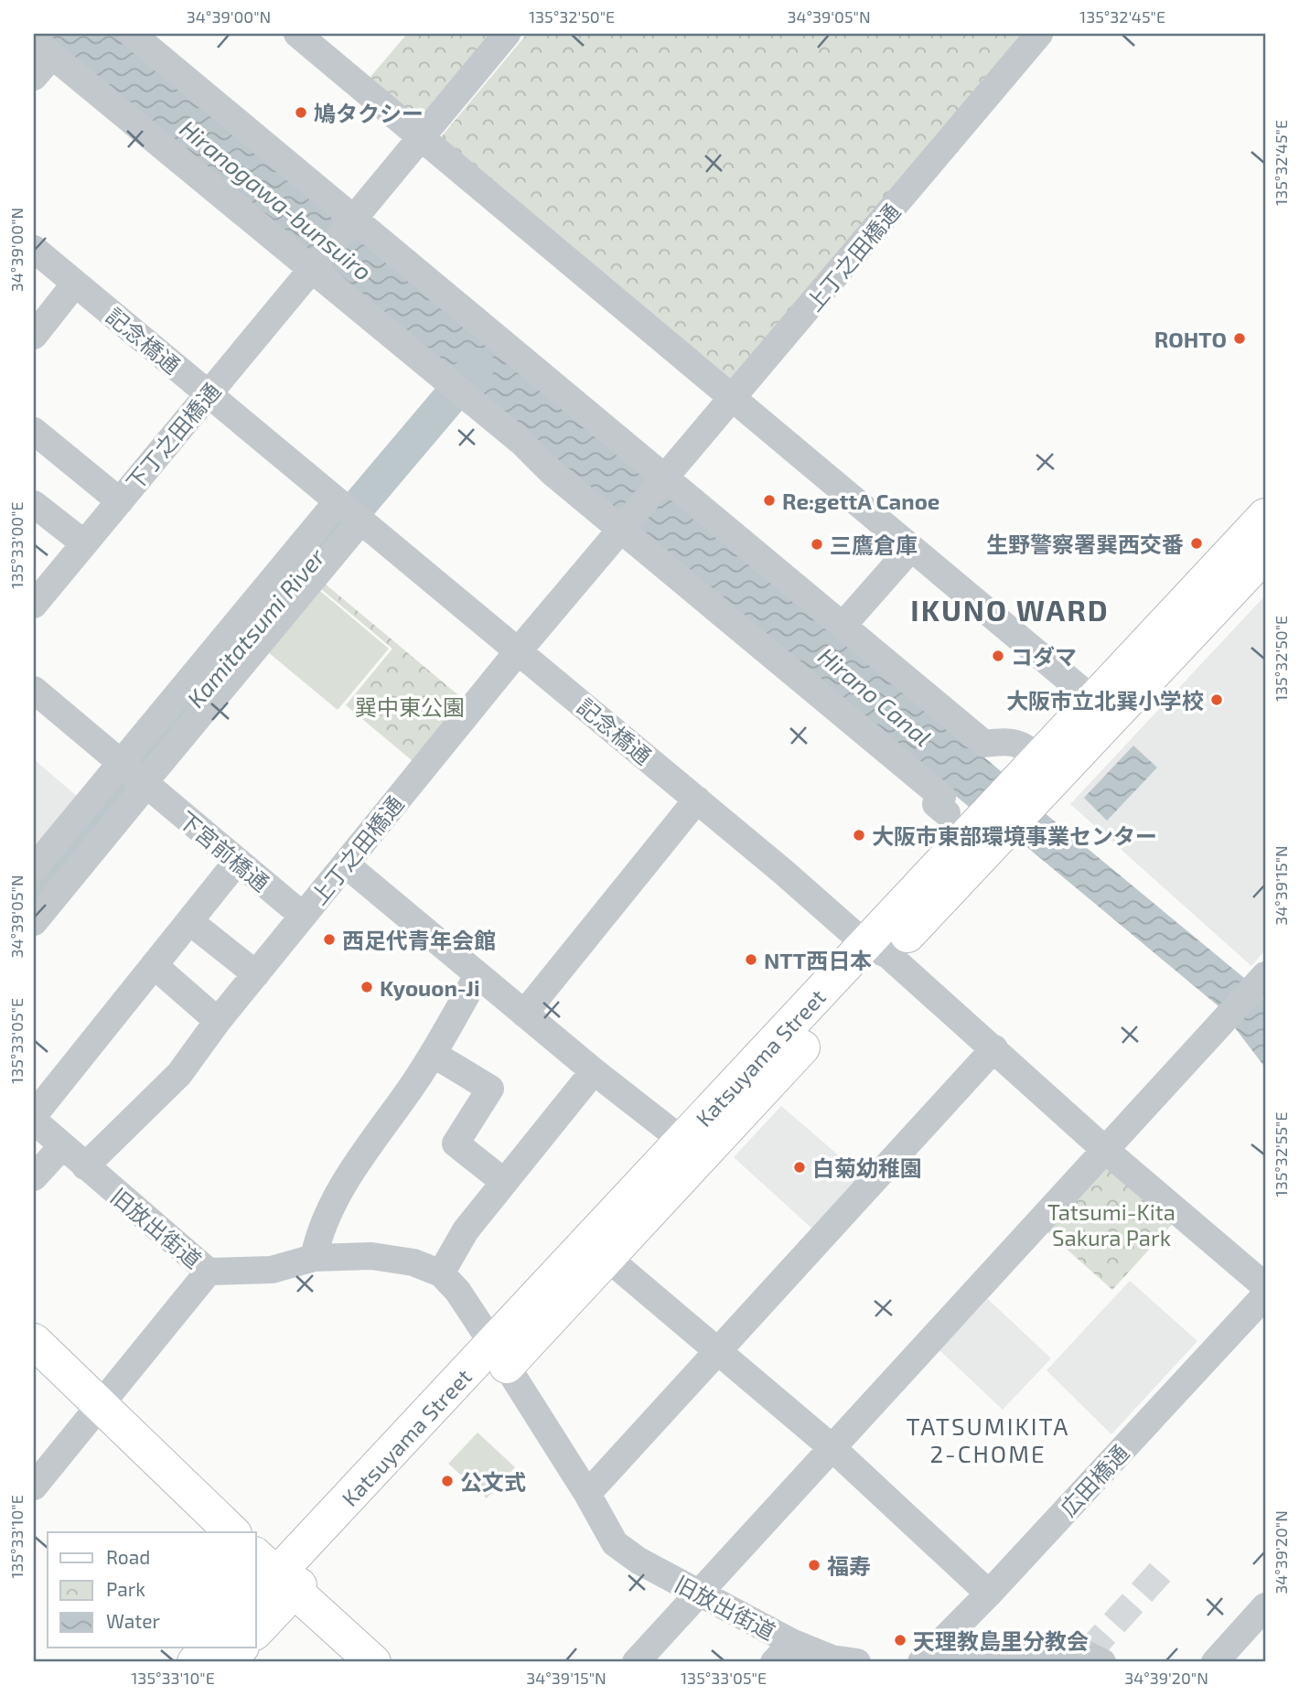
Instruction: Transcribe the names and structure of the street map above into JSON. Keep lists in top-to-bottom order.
{
  "streets": {
    "main road": ["Katsuyama Street"],
    "street": [
      "上丁之田橋通",
      "記念橋通",
      "下丁之田橋通",
      "下宮前橋通",
      "旧放出街道",
      "広田橋通"
    ]
  },
  "crossings": [
    ["上丁之田橋通", "記念橋通"],
    ["上丁之田橋通", "下宮前橋通"],
    ["上丁之田橋通", "旧放出街道"],
    ["記念橋通", "下丁之田橋通"],
    ["記念橋通", "Katsuyama Street"],
    ["Katsuyama Street", "旧放出街道"]
  ],
  "districts": ["IKUNO WARD", "TATSUMIKITA 2-CHOME"],
  "water": ["Hiranogawa-bunsuiro", "Kamitatsumi River", "Hirano Canal"],
  "parks": ["巽中東公園", "Tatsumi-Kita Sakura Park"],
  "places": [
    "鳩タクシー",
    "ROHTO",
    "Re:gettA Canoe",
    "生野警察署巽西交番",
    "三鷹倉庫",
    "コダマ",
    "大阪市立北巽小学校",
    "大阪市東部環境事業センター",
    "西足代青年会館",
    "NTT西日本",
    "Kyouon-Ji",
    "白菊幼稚園",
    "公文式",
    "福寿",
    "天理教島里分教会"
  ],
  "legend": ["Road", "Park", "Water"],
  "coordinates": [
    "34°39'00\"N",
    "135°32'50\"E",
    "34°39'05\"N",
    "135°32'45\"E",
    "135°33'00\"E",
    "34°39'15\"N",
    "135°33'05\"E",
    "135°32'55\"E",
    "135°33'10\"E",
    "34°39'20\"N"
  ]
}
